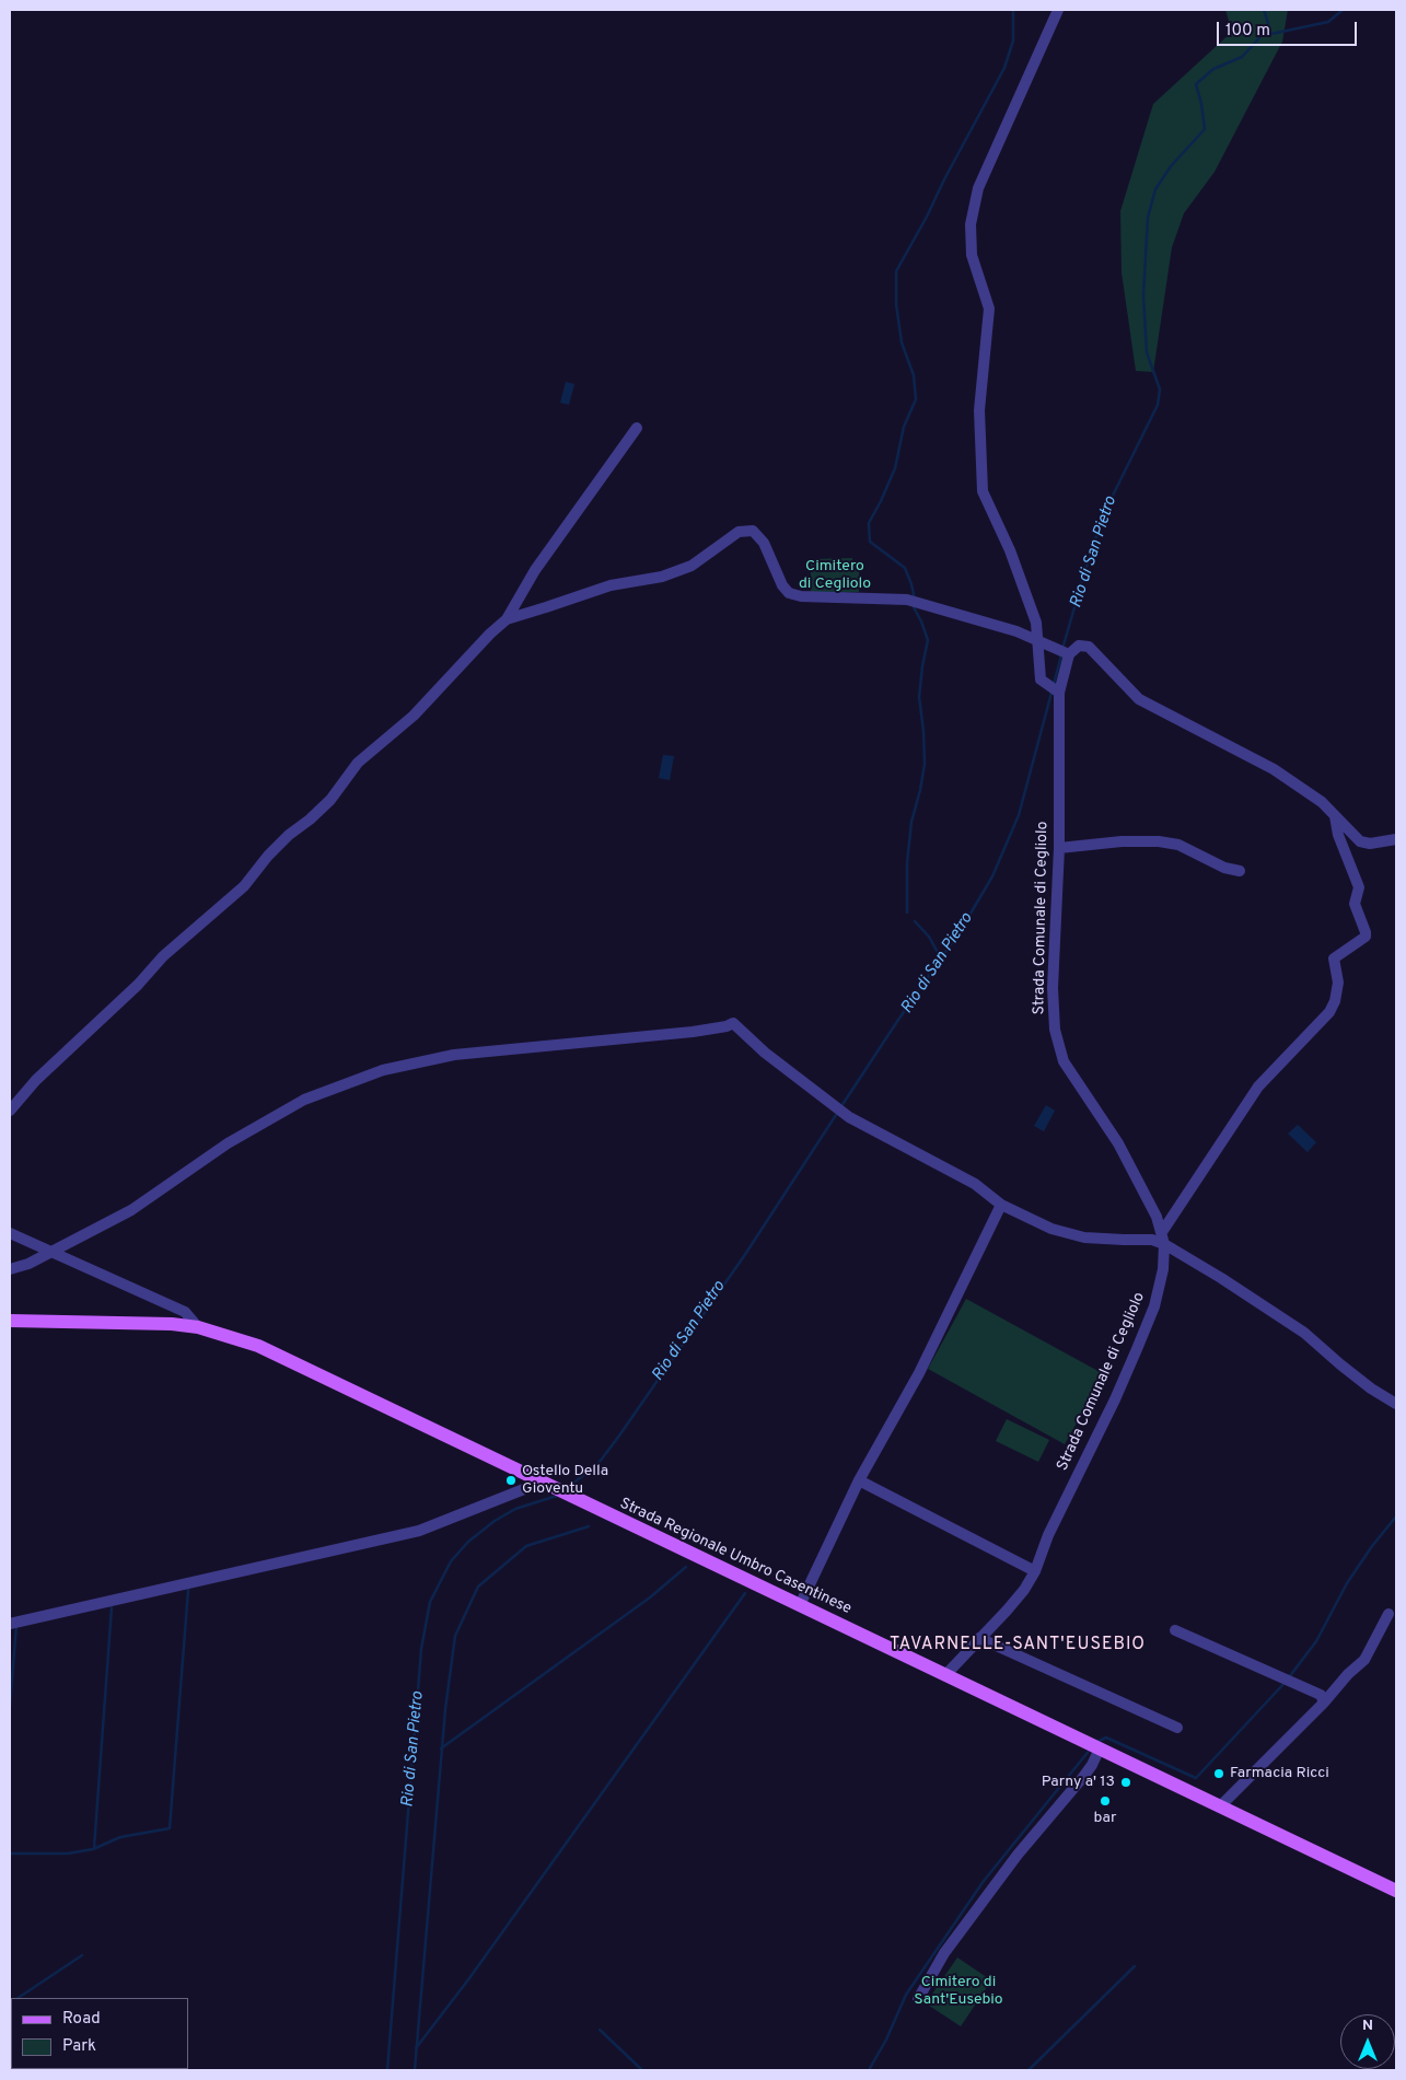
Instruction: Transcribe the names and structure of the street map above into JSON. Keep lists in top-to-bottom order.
{
  "streets": {
    "main road": ["Strada Regionale Umbro Casentinese"],
    "street": ["Strada Comunale di Cegliolo"]
  },
  "crossings": [
    ["Strada Comunale di Cegliolo", "Strada Regionale Umbro Casentinese"]
  ],
  "districts": ["TAVARNELLE-SANT'EUSEBIO"],
  "water": ["Rio di San Pietro"],
  "parks": ["Cimitero di Cegliolo", "Cimitero di Sant'Eusebio"],
  "places": [
    "Ostello Della Gioventu",
    "Farmacia Ricci",
    "Parny a' 13",
    "bar"
  ],
  "legend": ["Road", "Park"],
  "scale_bar": "100 m",
  "north": "top"
}
